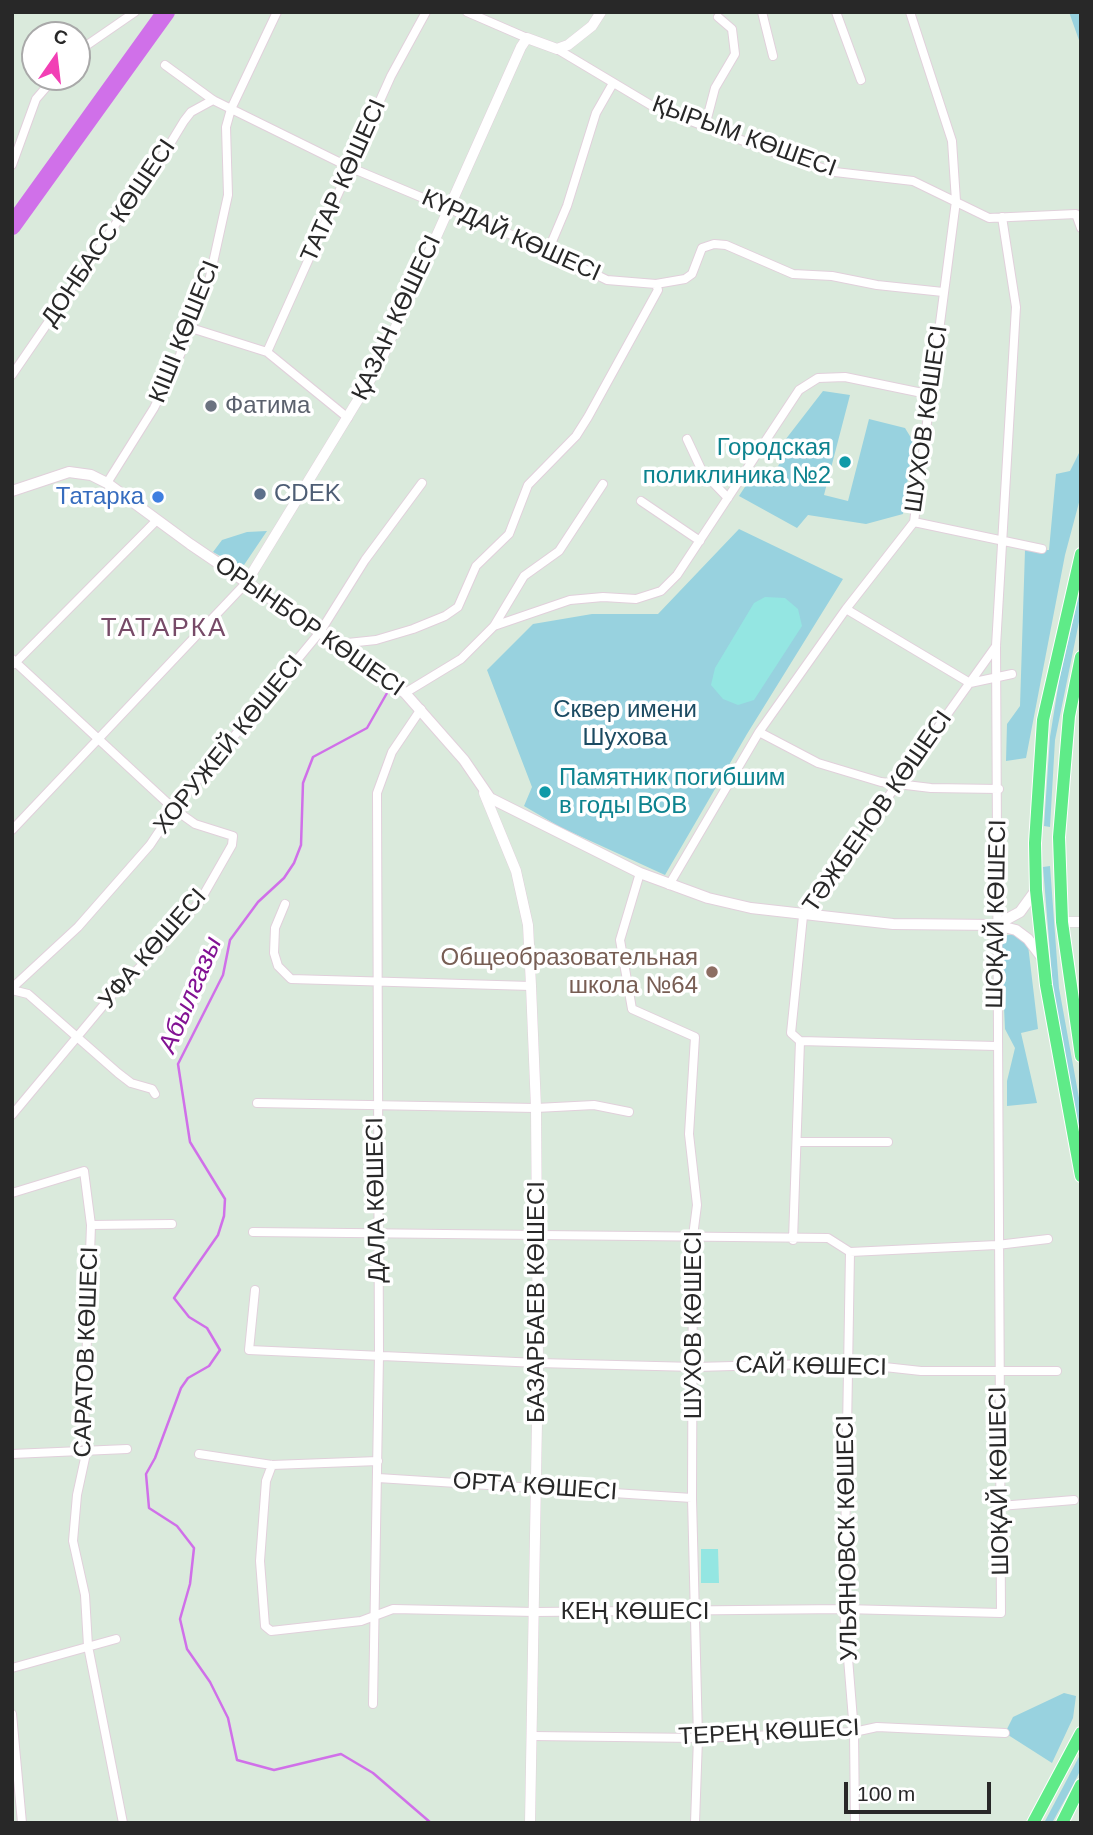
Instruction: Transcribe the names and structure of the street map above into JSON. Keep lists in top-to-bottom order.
{
  "streets": {
    "main road": ["ОРЫНБОР КӨШЕСІ"],
    "street": [
      "ҚЫРЫМ КӨШЕСІ",
      "ТАТАР КӨШЕСІ",
      "ДОНБАСС КӨШЕСІ",
      "КҮРДАЙ КӨШЕСІ",
      "ҚАЗАН КӨШЕСІ",
      "КІШІ КӨШЕСІ",
      "ШУХОВ КӨШЕСІ",
      "ХОРУЖЕЙ КӨШЕСІ",
      "ТӘЖБЕНОВ КӨШЕСІ",
      "ШОҚАЙ КӨШЕСІ",
      "УФА КӨШЕСІ",
      "ДАЛА КӨШЕСІ",
      "БАЗАРБАЕВ КӨШЕСІ",
      "САРАТОВ КӨШЕСІ",
      "САЙ КӨШЕСІ",
      "ОРТА КӨШЕСІ",
      "УЛЬЯНОВСК КӨШЕСІ",
      "КЕҢ КӨШЕСІ",
      "ТЕРЕҢ КӨШЕСІ"
    ]
  },
  "crossings": [
    ["ҚЫРЫМ КӨШЕСІ", "ҚАЗАН КӨШЕСІ"],
    ["ҚЫРЫМ КӨШЕСІ", "ШУХОВ КӨШЕСІ"],
    ["ҚЫРЫМ КӨШЕСІ", "ШОҚАЙ КӨШЕСІ"],
    ["ТАТАР КӨШЕСІ", "КҮРДАЙ КӨШЕСІ"],
    ["ДОНБАСС КӨШЕСІ", "КҮРДАЙ КӨШЕСІ"],
    ["КҮРДАЙ КӨШЕСІ", "ҚАЗАН КӨШЕСІ"],
    ["КҮРДАЙ КӨШЕСІ", "КІШІ КӨШЕСІ"],
    ["КҮРДАЙ КӨШЕСІ", "ШУХОВ КӨШЕСІ"],
    ["ҚАЗАН КӨШЕСІ", "ОРЫНБОР КӨШЕСІ"],
    ["ҚАЗАН КӨШЕСІ", "УФА КӨШЕСІ"],
    ["КІШІ КӨШЕСІ", "ОРЫНБОР КӨШЕСІ"],
    ["ШУХОВ КӨШЕСІ", "ОРЫНБОР КӨШЕСІ"],
    ["ШУХОВ КӨШЕСІ", "САЙ КӨШЕСІ"],
    ["ШУХОВ КӨШЕСІ", "ОРТА КӨШЕСІ"],
    ["ШУХОВ КӨШЕСІ", "КЕҢ КӨШЕСІ"],
    ["ШУХОВ КӨШЕСІ", "ТЕРЕҢ КӨШЕСІ"],
    ["ОРЫНБОР КӨШЕСІ", "ХОРУЖЕЙ КӨШЕСІ"],
    ["ОРЫНБОР КӨШЕСІ", "ТӘЖБЕНОВ КӨШЕСІ"],
    ["ОРЫНБОР КӨШЕСІ", "ШОҚАЙ КӨШЕСІ"],
    ["ОРЫНБОР КӨШЕСІ", "ДАЛА КӨШЕСІ"],
    ["ОРЫНБОР КӨШЕСІ", "БАЗАРБАЕВ КӨШЕСІ"],
    ["ХОРУЖЕЙ КӨШЕСІ", "УФА КӨШЕСІ"],
    ["ТӘЖБЕНОВ КӨШЕСІ", "ШОҚАЙ КӨШЕСІ"],
    ["ШОҚАЙ КӨШЕСІ", "САЙ КӨШЕСІ"],
    ["ШОҚАЙ КӨШЕСІ", "КЕҢ КӨШЕСІ"],
    ["ДАЛА КӨШЕСІ", "САЙ КӨШЕСІ"],
    ["ДАЛА КӨШЕСІ", "ОРТА КӨШЕСІ"],
    ["ДАЛА КӨШЕСІ", "КЕҢ КӨШЕСІ"],
    ["БАЗАРБАЕВ КӨШЕСІ", "САЙ КӨШЕСІ"],
    ["БАЗАРБАЕВ КӨШЕСІ", "ОРТА КӨШЕСІ"],
    ["БАЗАРБАЕВ КӨШЕСІ", "КЕҢ КӨШЕСІ"],
    ["БАЗАРБАЕВ КӨШЕСІ", "ТЕРЕҢ КӨШЕСІ"],
    ["САЙ КӨШЕСІ", "УЛЬЯНОВСК КӨШЕСІ"],
    ["УЛЬЯНОВСК КӨШЕСІ", "КЕҢ КӨШЕСІ"],
    ["УЛЬЯНОВСК КӨШЕСІ", "ТЕРЕҢ КӨШЕСІ"]
  ],
  "districts": ["ТАТАРКА"],
  "water": ["Абылгазы"],
  "parks": ["Сквер имени Шухова"],
  "places": [
    "Фатима",
    "Городская поликлиника №2",
    "CDEK",
    "Татарка",
    "Памятник погибшим в годы ВОВ",
    "Общеобразовательная школа №64"
  ],
  "scale_bar": "100 m",
  "north": "top"
}
